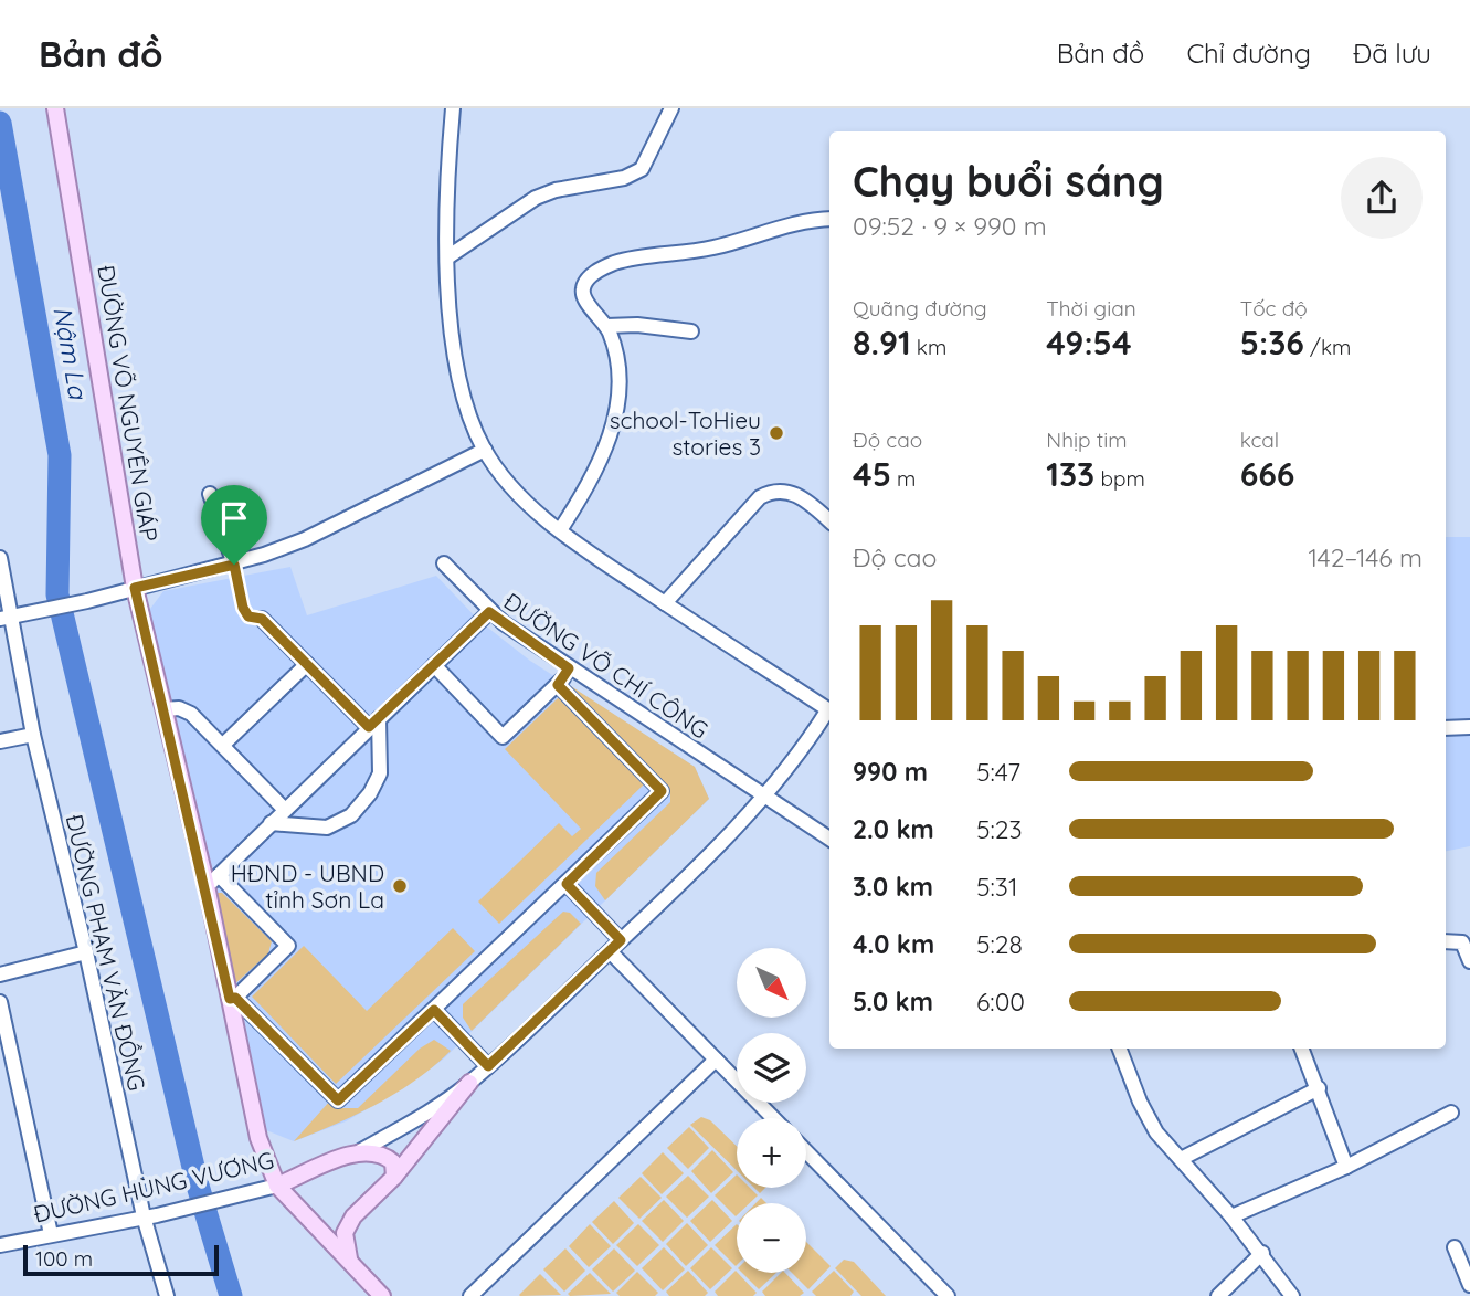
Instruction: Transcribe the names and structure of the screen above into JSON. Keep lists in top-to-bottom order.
{
  "streets": {
    "main road": ["ĐƯỜNG VÕ NGUYÊN GIÁP", "ĐƯỜNG HÙNG VƯƠNG"],
    "street": ["ĐƯỜNG VÕ CHÍ CÔNG", "ĐƯỜNG PHẠM VĂN ĐỒNG"]
  },
  "crossings": [
    ["ĐƯỜNG VÕ NGUYÊN GIÁP", "ĐƯỜNG HÙNG VƯƠNG"],
    ["ĐƯỜNG VÕ CHÍ CÔNG", "ĐƯỜNG HÙNG VƯƠNG"],
    ["ĐƯỜNG PHẠM VĂN ĐỒNG", "ĐƯỜNG HÙNG VƯƠNG"]
  ],
  "water": ["Nậm La"],
  "places": ["school-ToHieu stories 3", "HĐND - UBND tỉnh Sơn La"],
  "scale_bar": "100 m",
  "north": "bottom right",
  "page": {
    "header": "Bản đồ",
    "nav": ["Bản đồ", "Chỉ đường", "Đã lưu"],
    "heading": ["Chạy buổi sáng", "09:52 · 9 × 990 m"],
    "stats": [
      ["Quãng đường", "8.91 km"],
      ["Thời gian", "49:54"],
      ["Tốc độ", "5:36 /km"],
      ["Độ cao", "45 m"],
      ["Nhịp tim", "133 bpm"],
      ["kcal", "666"]
    ],
    "chart": ["Độ cao", "142–146 m"],
    "list": [
      {
        "name": "990 m",
        "note": "5:47"
      },
      {
        "name": "2.0 km",
        "note": "5:23"
      },
      {
        "name": "3.0 km",
        "note": "5:31"
      },
      {
        "name": "4.0 km",
        "note": "5:28"
      },
      {
        "name": "5.0 km",
        "note": "6:00"
      }
    ],
    "map_buttons": ["+", "−"],
    "scale": "100 m"
  }
}
